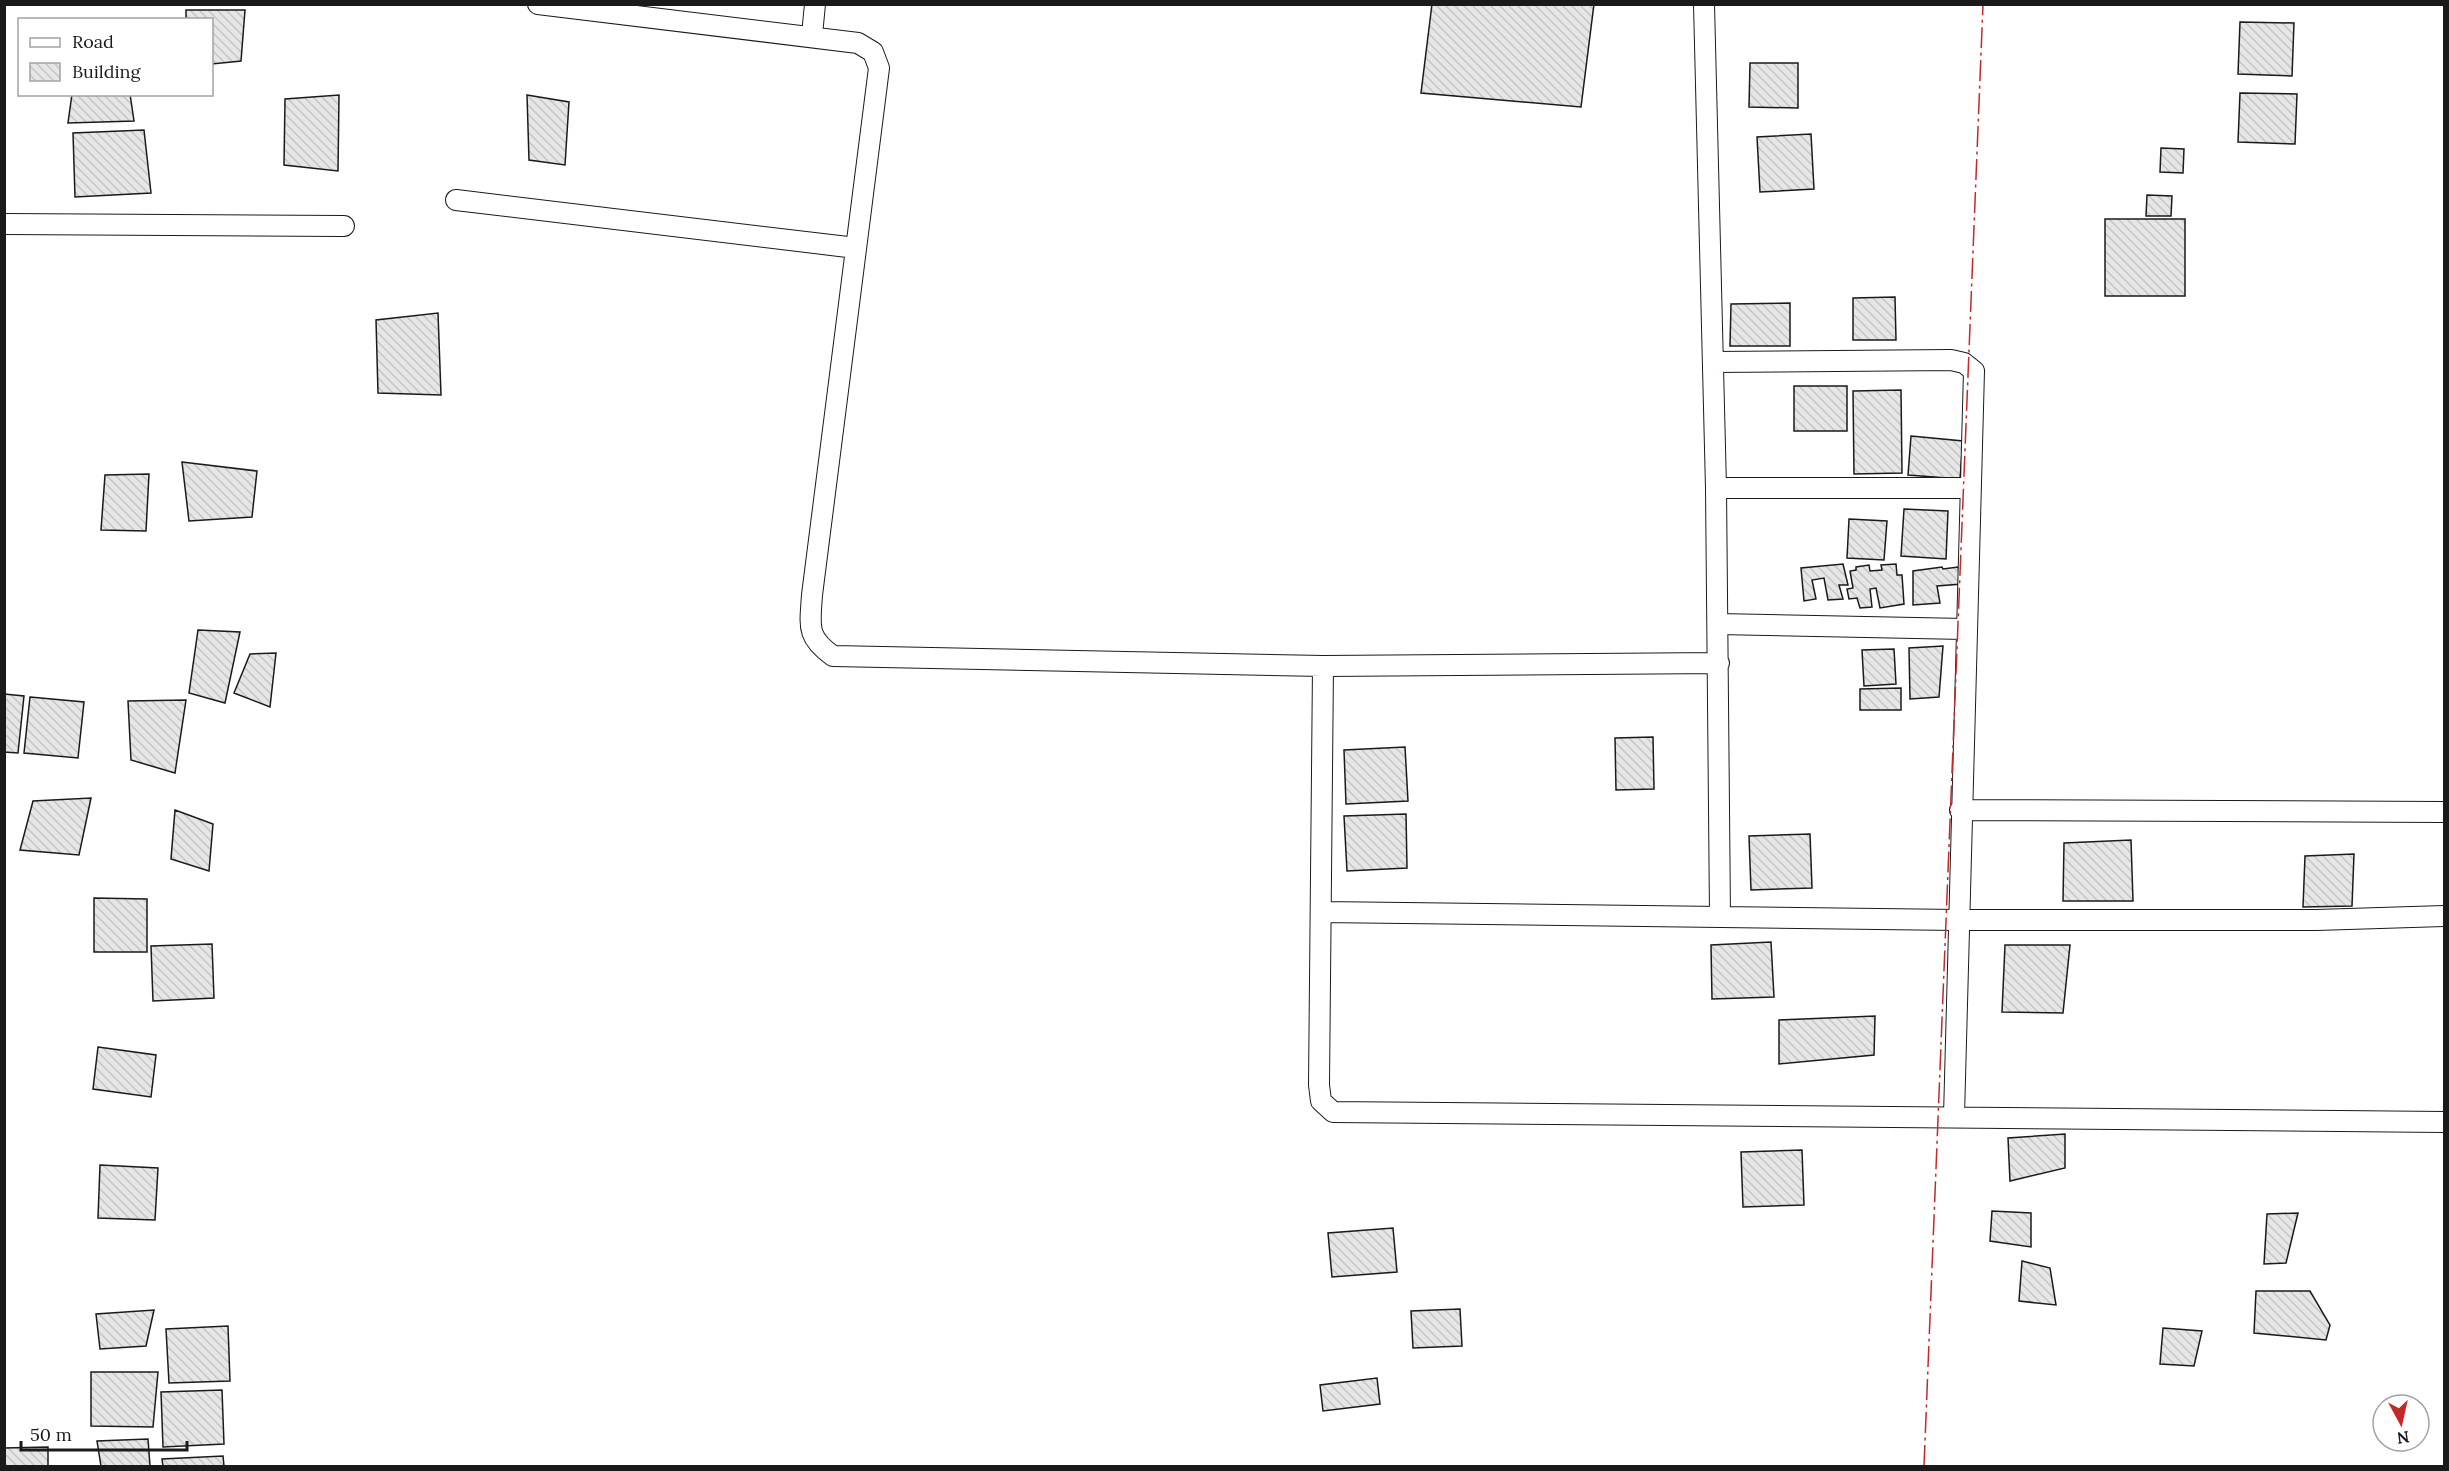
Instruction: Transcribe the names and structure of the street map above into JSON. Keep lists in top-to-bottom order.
{
  "legend": ["Road", "Building"],
  "scale_bar": "50 m",
  "north": "bottom"
}
